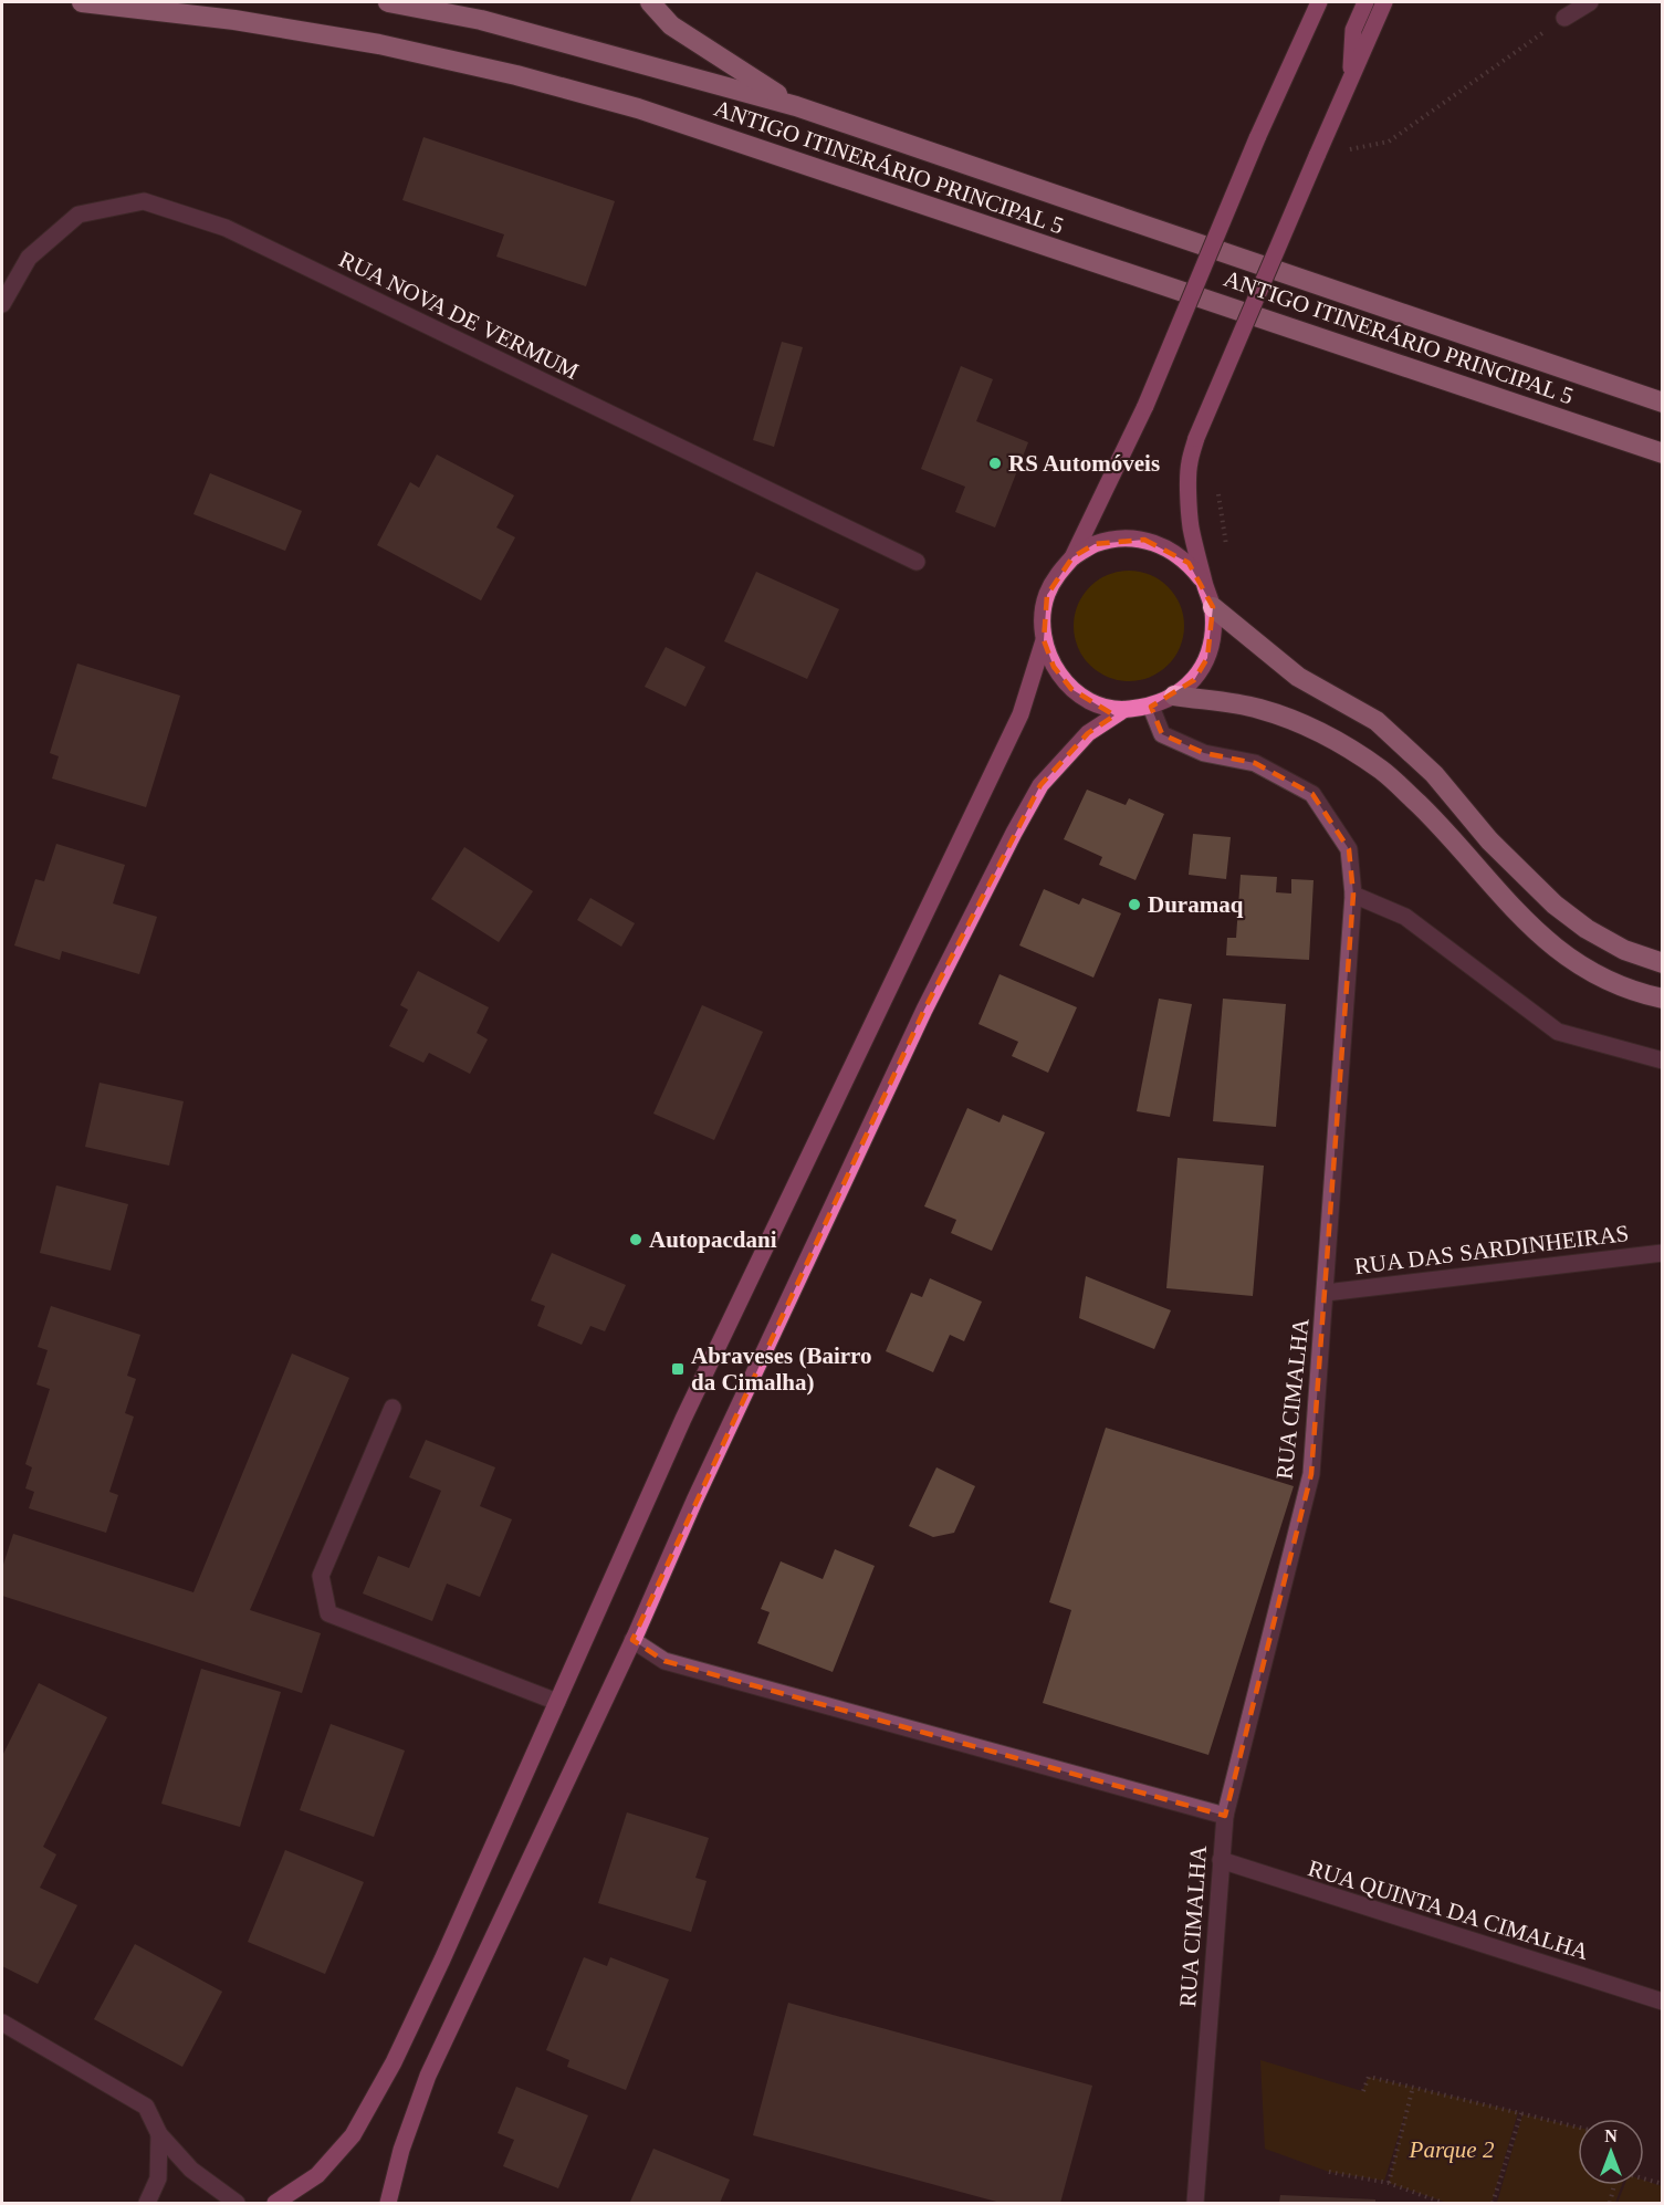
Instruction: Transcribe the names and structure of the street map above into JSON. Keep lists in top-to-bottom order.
{
  "streets": {
    "highway": ["ANTIGO ITINERÁRIO PRINCIPAL 5"],
    "street": [
      "RUA NOVA DE VERMUM",
      "RUA DAS SARDINHEIRAS",
      "RUA CIMALHA",
      "RUA QUINTA DA CIMALHA"
    ]
  },
  "crossings": [
    ["RUA DAS SARDINHEIRAS", "RUA CIMALHA"],
    ["RUA CIMALHA", "RUA QUINTA DA CIMALHA"]
  ],
  "parks": ["Parque 2"],
  "places": {
    "other": ["RS Automóveis", "Duramaq", "Autopacdani"],
    "transit": ["Abraveses (Bairro da Cimalha)"]
  },
  "north": "top"
}
